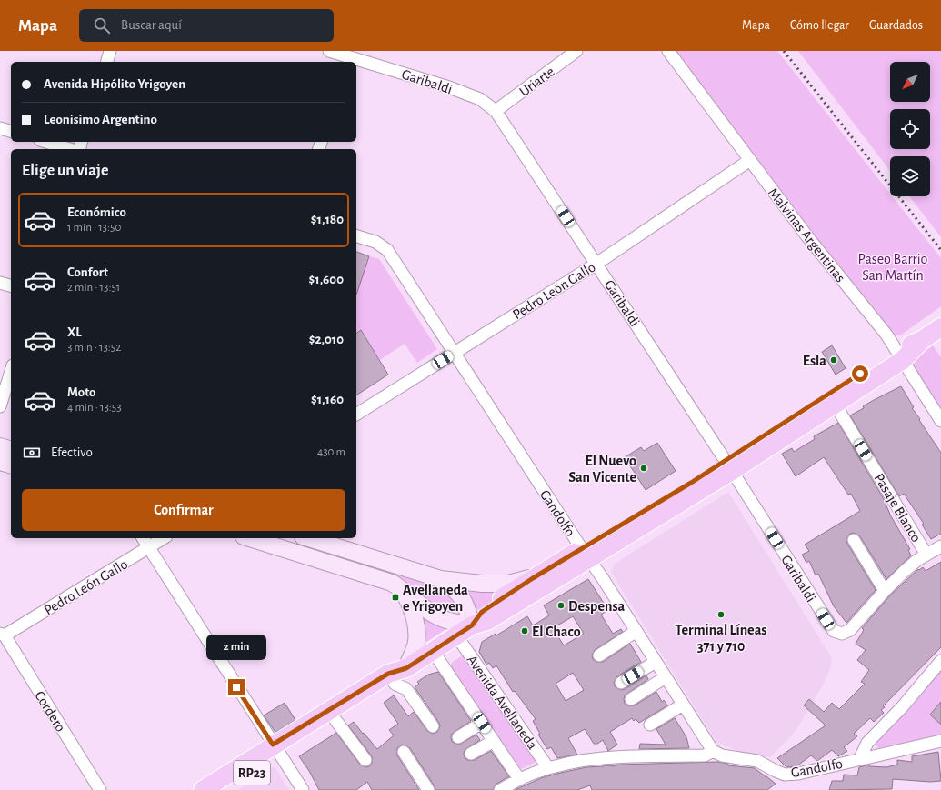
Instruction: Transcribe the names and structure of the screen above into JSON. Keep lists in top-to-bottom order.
{
  "streets": {
    "main road": ["RP23"],
    "street": [
      "Garibaldi",
      "Uriarte",
      "Malvinas Argentinas",
      "Pedro León Gallo",
      "Pasaje Blanco",
      "Gandolfo",
      "Avenida Avellaneda",
      "Cordero"
    ]
  },
  "crossings": [
    ["Garibaldi", "Uriarte"],
    ["Garibaldi", "Pedro León Gallo"],
    ["Garibaldi", "RP23"],
    ["Malvinas Argentinas", "Pedro León Gallo"],
    ["Malvinas Argentinas", "RP23"],
    ["Pedro León Gallo", "Gandolfo"],
    ["Pedro León Gallo", "Cordero"],
    ["Pasaje Blanco", "RP23"],
    ["Gandolfo", "RP23"],
    ["Avenida Avellaneda", "RP23"]
  ],
  "parks": ["Paseo Barrio San Martín"],
  "places": {
    "other": [
      "Esla",
      "El Nuevo San Vicente",
      "Despensa",
      "Terminal Líneas 371 y 710",
      "El Chaco"
    ],
    "transit": ["Avellaneda e Yrigoyen"]
  },
  "north": "bottom left",
  "page": {
    "header": "Mapa",
    "search": "Buscar aquí",
    "nav": ["Mapa", "Cómo llegar", "Guardados"],
    "banner": ["Avenida Hipólito Yrigoyen", "Leonisimo Argentino"],
    "heading": "Elige un viaje",
    "list": [
      {
        "name": "Económico",
        "note": "1 min · 13:50",
        "value": "$1,180"
      },
      {
        "name": "Confort",
        "note": "2 min · 13:51",
        "value": "$1,600"
      },
      {
        "name": "XL",
        "note": "3 min · 13:52",
        "value": "$2,010"
      },
      {
        "name": "Moto",
        "note": "4 min · 13:53",
        "value": "$1,160"
      }
    ],
    "pay": ["Efectivo", "430 m"],
    "buttons": "Confirmar",
    "bubble": "2 min"
  }
}
